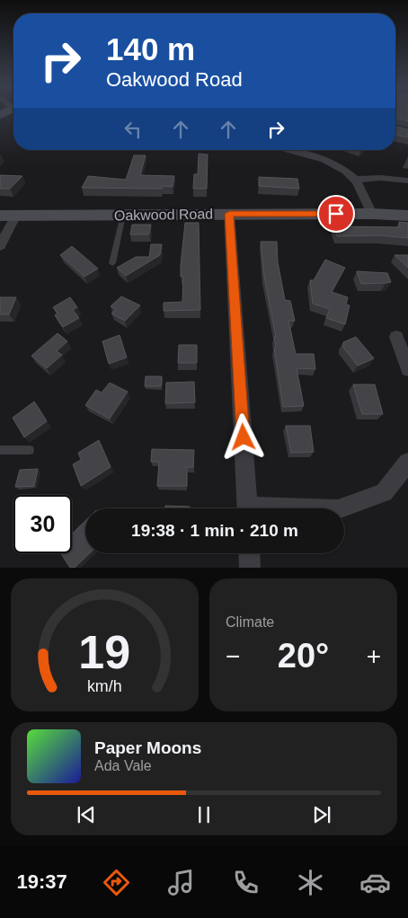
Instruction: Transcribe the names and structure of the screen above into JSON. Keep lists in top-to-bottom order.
{
  "streets": {
    "street": ["Oakwood Road"]
  },
  "page": {
    "turn": ["140 m", "Oakwood Road"],
    "limit": "30",
    "trip": "19:38 · 1 min · 210 m",
    "tile": "Climate",
    "heat": ["−", "20°", "+"],
    "song": ["Paper Moons", "Ada Vale"],
    "tabs": "19:37",
    "gauge": ["19", "km/h"]
  }
}
